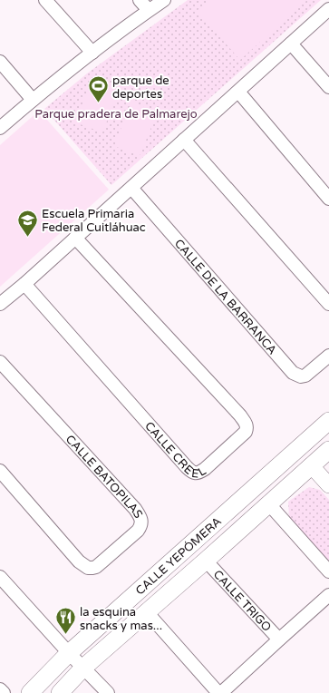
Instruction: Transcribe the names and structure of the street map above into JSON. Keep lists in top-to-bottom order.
{
  "streets": {
    "main road": ["CALLE YEPÓMERA"],
    "street": [
      "CALLE DE LA BARRANCA",
      "CALLE CREEL",
      "CALLE BATOPILAS",
      "CALLE TRIGO"
    ]
  },
  "crossings": [
    ["CALLE YEPÓMERA", "CALLE TRIGO"]
  ],
  "parks": ["Parque pradera de Palmarejo"],
  "places": {
    "sports": ["parque de deportes"],
    "school or university": ["Escuela Primaria Federal Cuitláhuac"],
    "restaurant": ["la esquina snacks y mas..."]
  }
}
